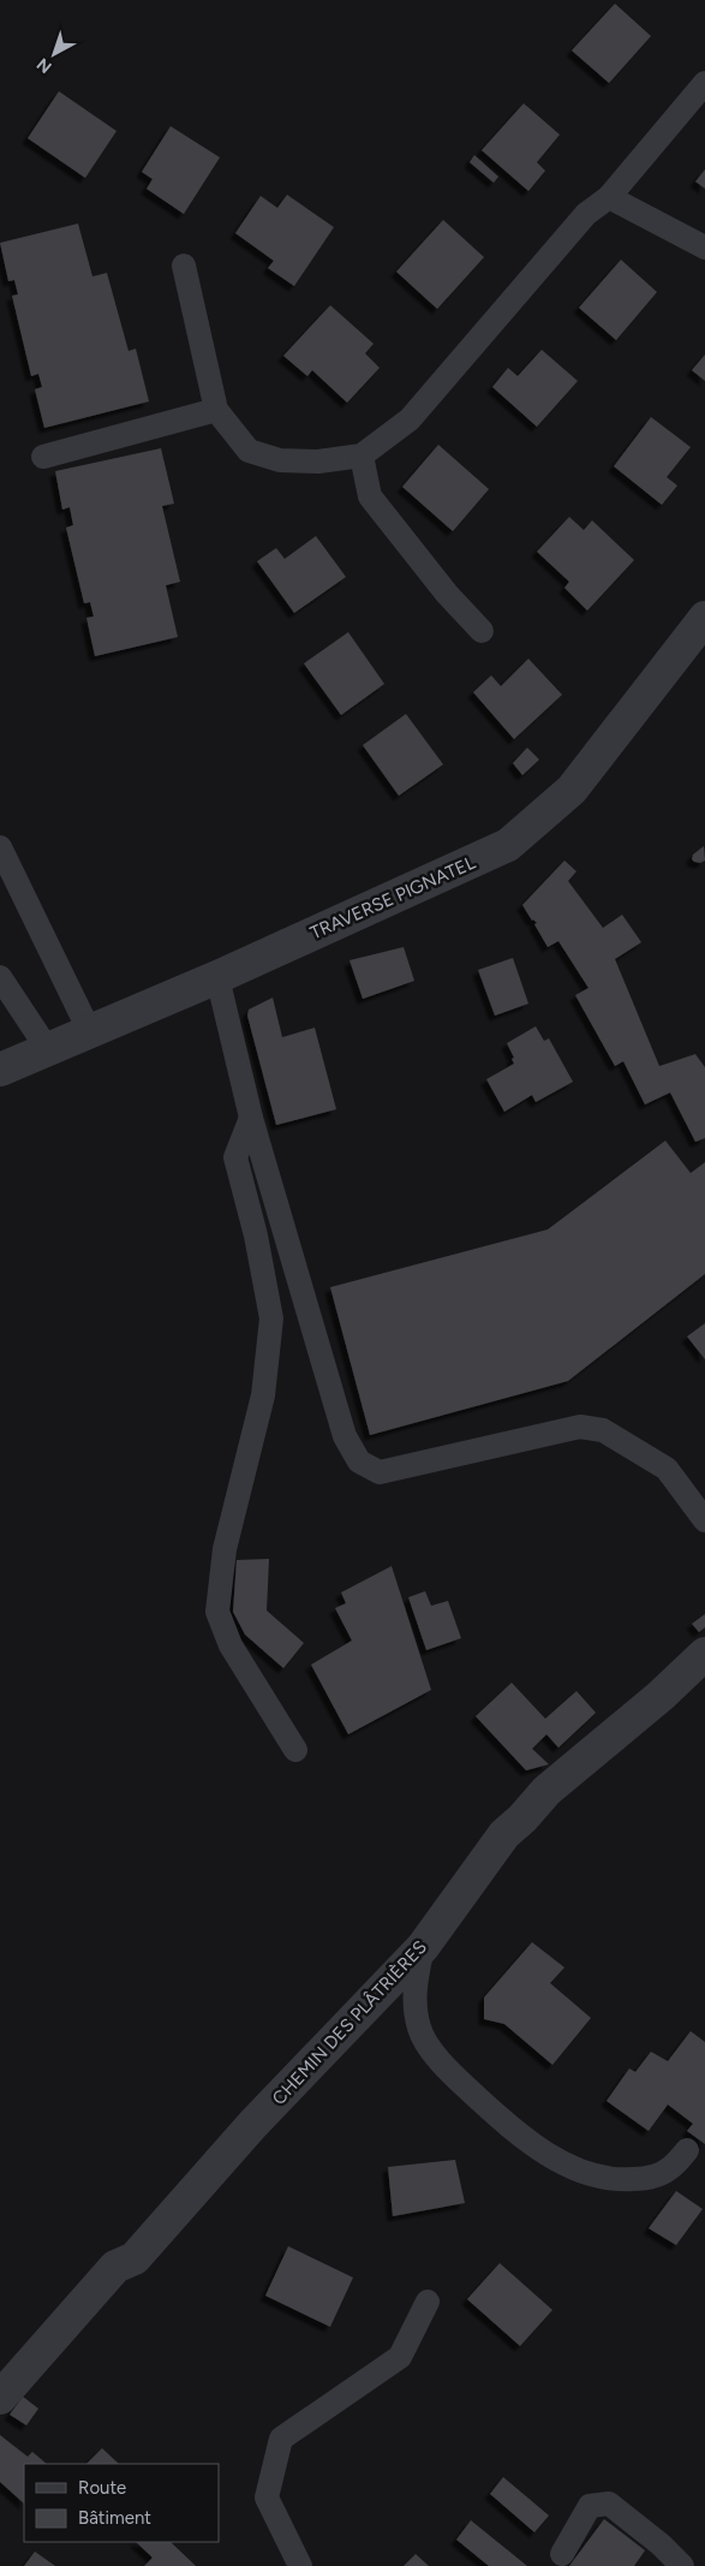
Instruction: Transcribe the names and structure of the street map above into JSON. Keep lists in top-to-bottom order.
{
  "streets": {
    "street": ["TRAVERSE PIGNATEL", "CHEMIN DES PLÂTRIÈRES"]
  },
  "legend": ["Route", "Bâtiment"],
  "north": "bottom left"
}
